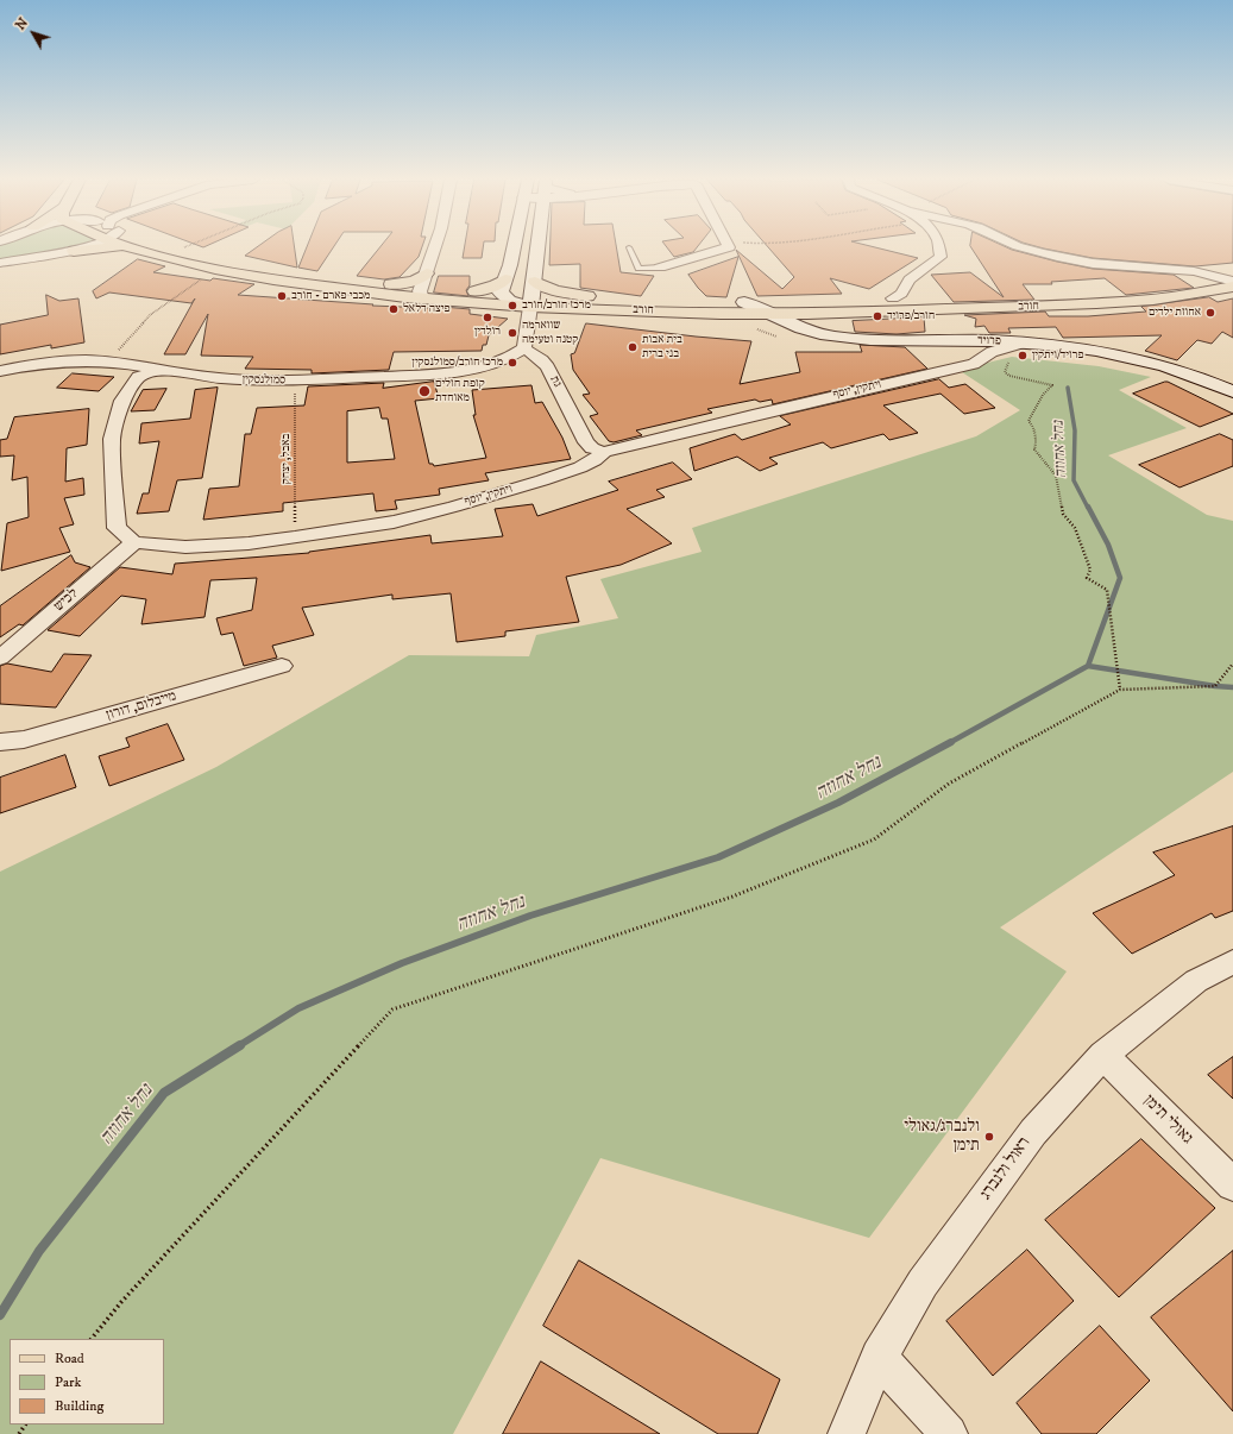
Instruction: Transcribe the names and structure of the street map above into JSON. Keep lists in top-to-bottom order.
{
  "streets": {
    "main road": ["חורב", "פרויד"],
    "street": [
      "סמולנסקין",
      "גת",
      "ויתקין, יוסף",
      "לכיש",
      "מייבלום, דורון",
      "גאולי תימן",
      "ראול ולנברג"
    ],
    "path": ["באבל, יצחק"]
  },
  "crossings": [
    ["חורב", "פרויד"],
    ["פרויד", "ויתקין, יוסף"],
    ["סמולנסקין", "גת"],
    ["סמולנסקין", "באבל, יצחק"],
    ["גת", "ויתקין, יוסף"],
    ["ויתקין, יוסף", "באבל, יצחק"],
    ["ויתקין, יוסף", "לכיש"],
    ["גאולי תימן", "ראול ולנברג"]
  ],
  "water": ["נחל אחוזה"],
  "places": [
    "מכבי פארם - חורב",
    "מרכז חורב/חורב",
    "פיצה דלאל",
    "אחוזת ילדים",
    "חורב/פרויד",
    "רולדין",
    "שווארמה קטנה וטעימה",
    "בית אבות בני ברית",
    "פרויד/ויתקין",
    "מרכז חורב/סמולנסקין",
    "קופת חולים מאוחדת",
    "ולנברג/גאולי תימן"
  ],
  "legend": ["Road", "Park", "Building"],
  "north": "top left"
}
